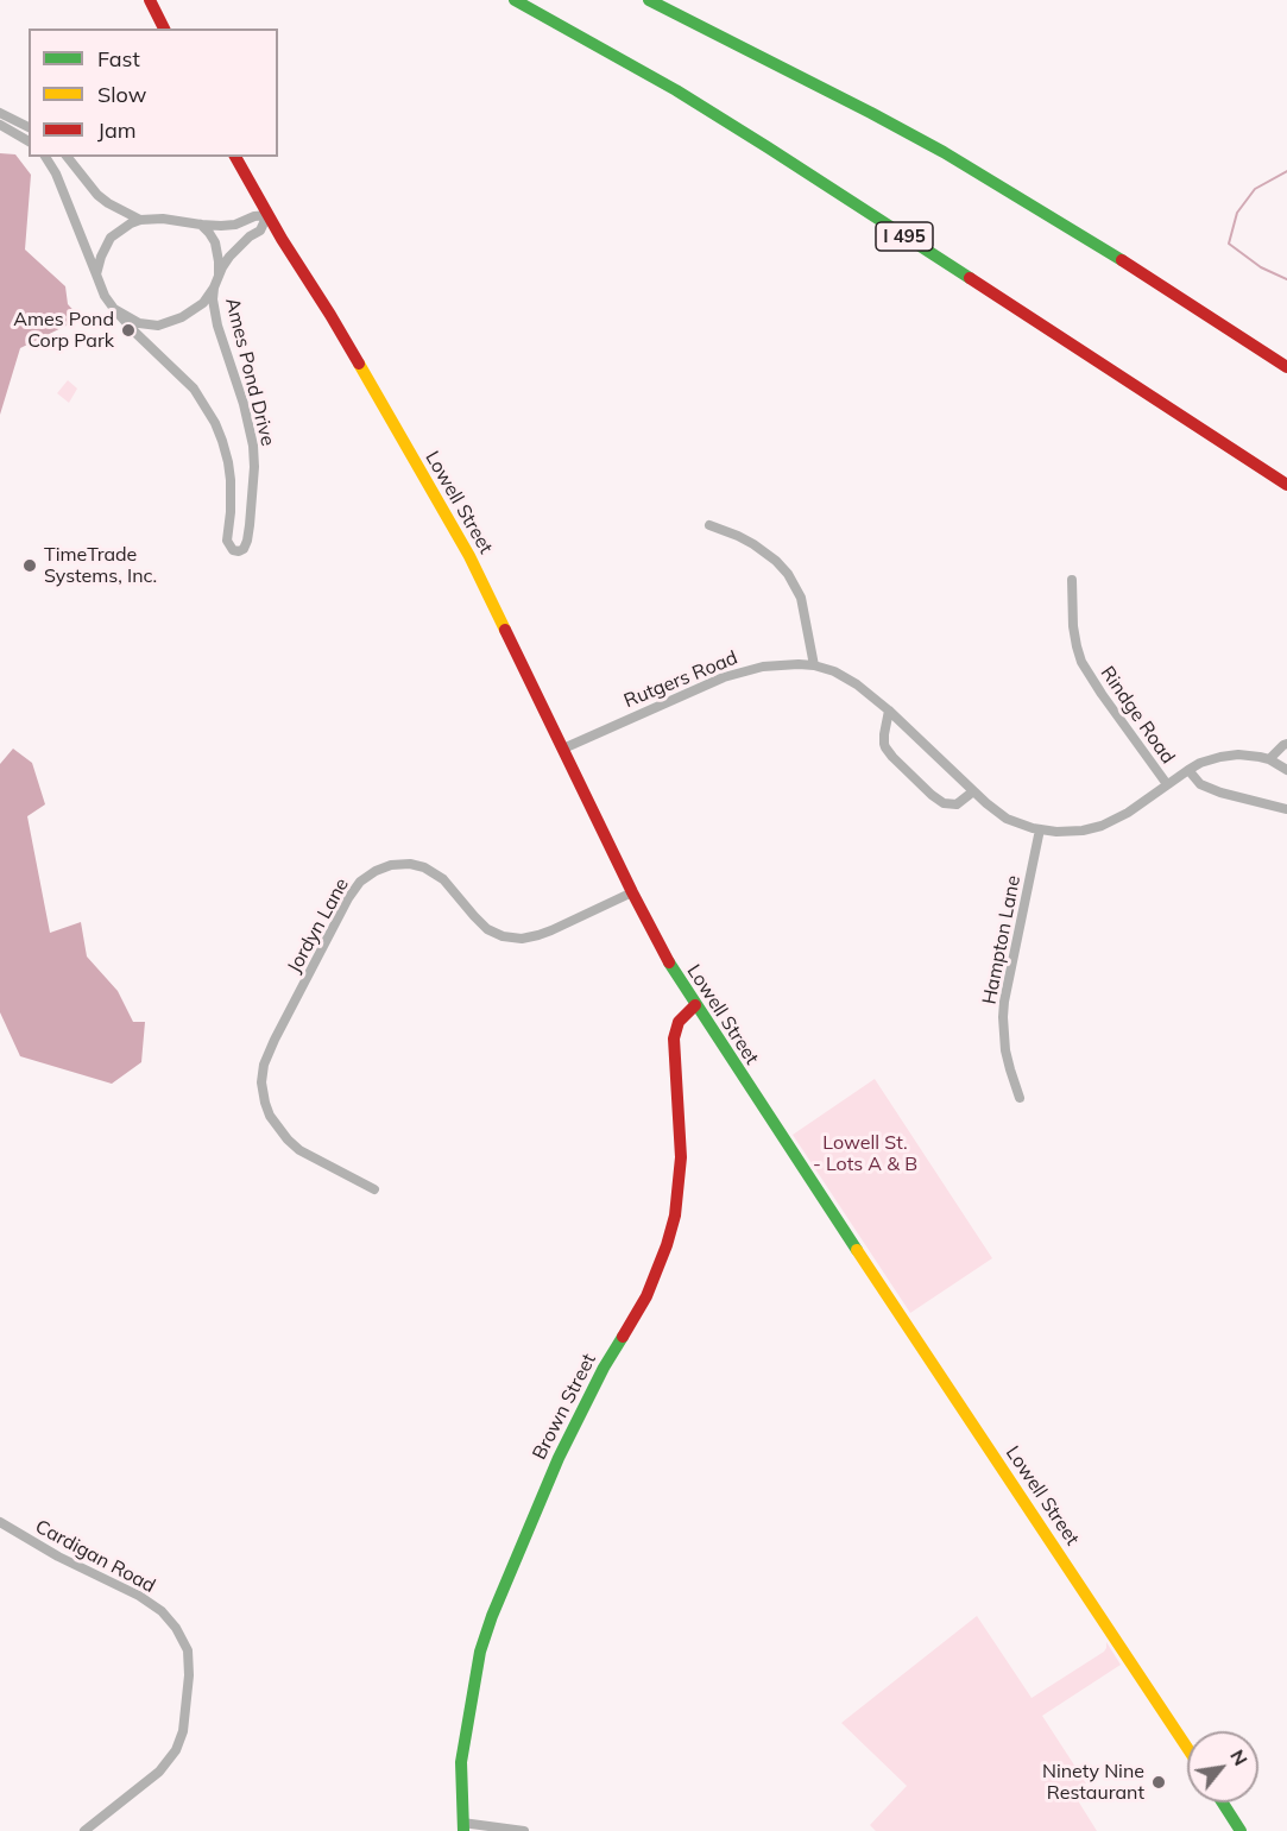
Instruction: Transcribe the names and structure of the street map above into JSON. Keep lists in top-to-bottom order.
{
  "streets": {
    "main road": ["I 495", "Lowell Street", "Brown Street"],
    "street": [
      "Ames Pond Drive",
      "Rutgers Road",
      "Rindge Road",
      "Jordyn Lane",
      "Hampton Lane",
      "Cardigan Road"
    ]
  },
  "crossings": [
    ["Ames Pond Drive", "Lowell Street"],
    ["Lowell Street", "Rutgers Road"],
    ["Lowell Street", "Jordyn Lane"],
    ["Lowell Street", "Brown Street"],
    ["Rutgers Road", "Rindge Road"],
    ["Rutgers Road", "Hampton Lane"]
  ],
  "parks": ["Lowell St. - Lots A & B"],
  "places": ["Ames Pond Corp Park", "TimeTrade Systems, Inc.", "Ninety Nine Restaurant"],
  "legend": ["Fast", "Slow", "Jam"],
  "north": "top right"
}
